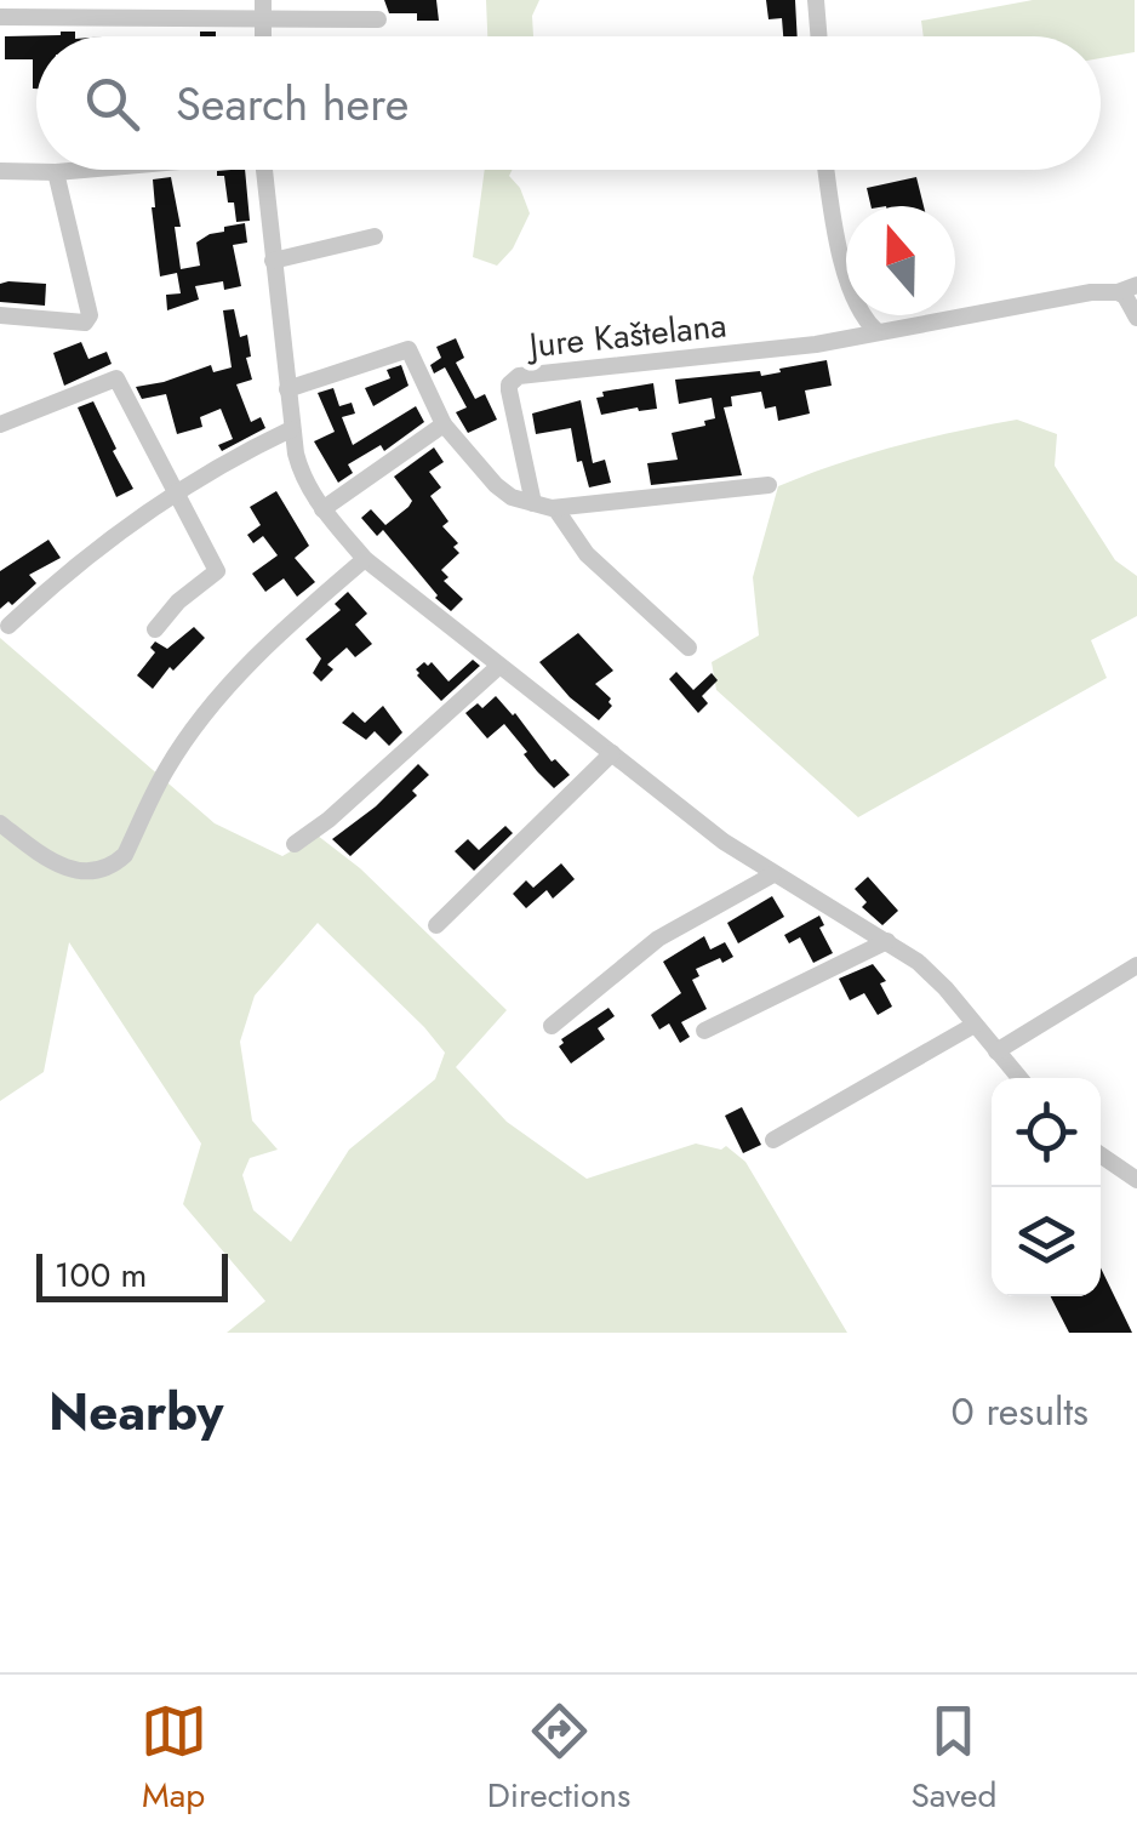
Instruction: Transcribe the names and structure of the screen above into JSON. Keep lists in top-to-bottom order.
{
  "streets": {
    "street": ["Jure Kaštelana"]
  },
  "scale_bar": "100 m",
  "north": "top",
  "page": {
    "search": "Search here",
    "scale": "100 m",
    "heading": ["Nearby", "0 results"],
    "nav": ["Map", "Directions", "Saved"]
  }
}
